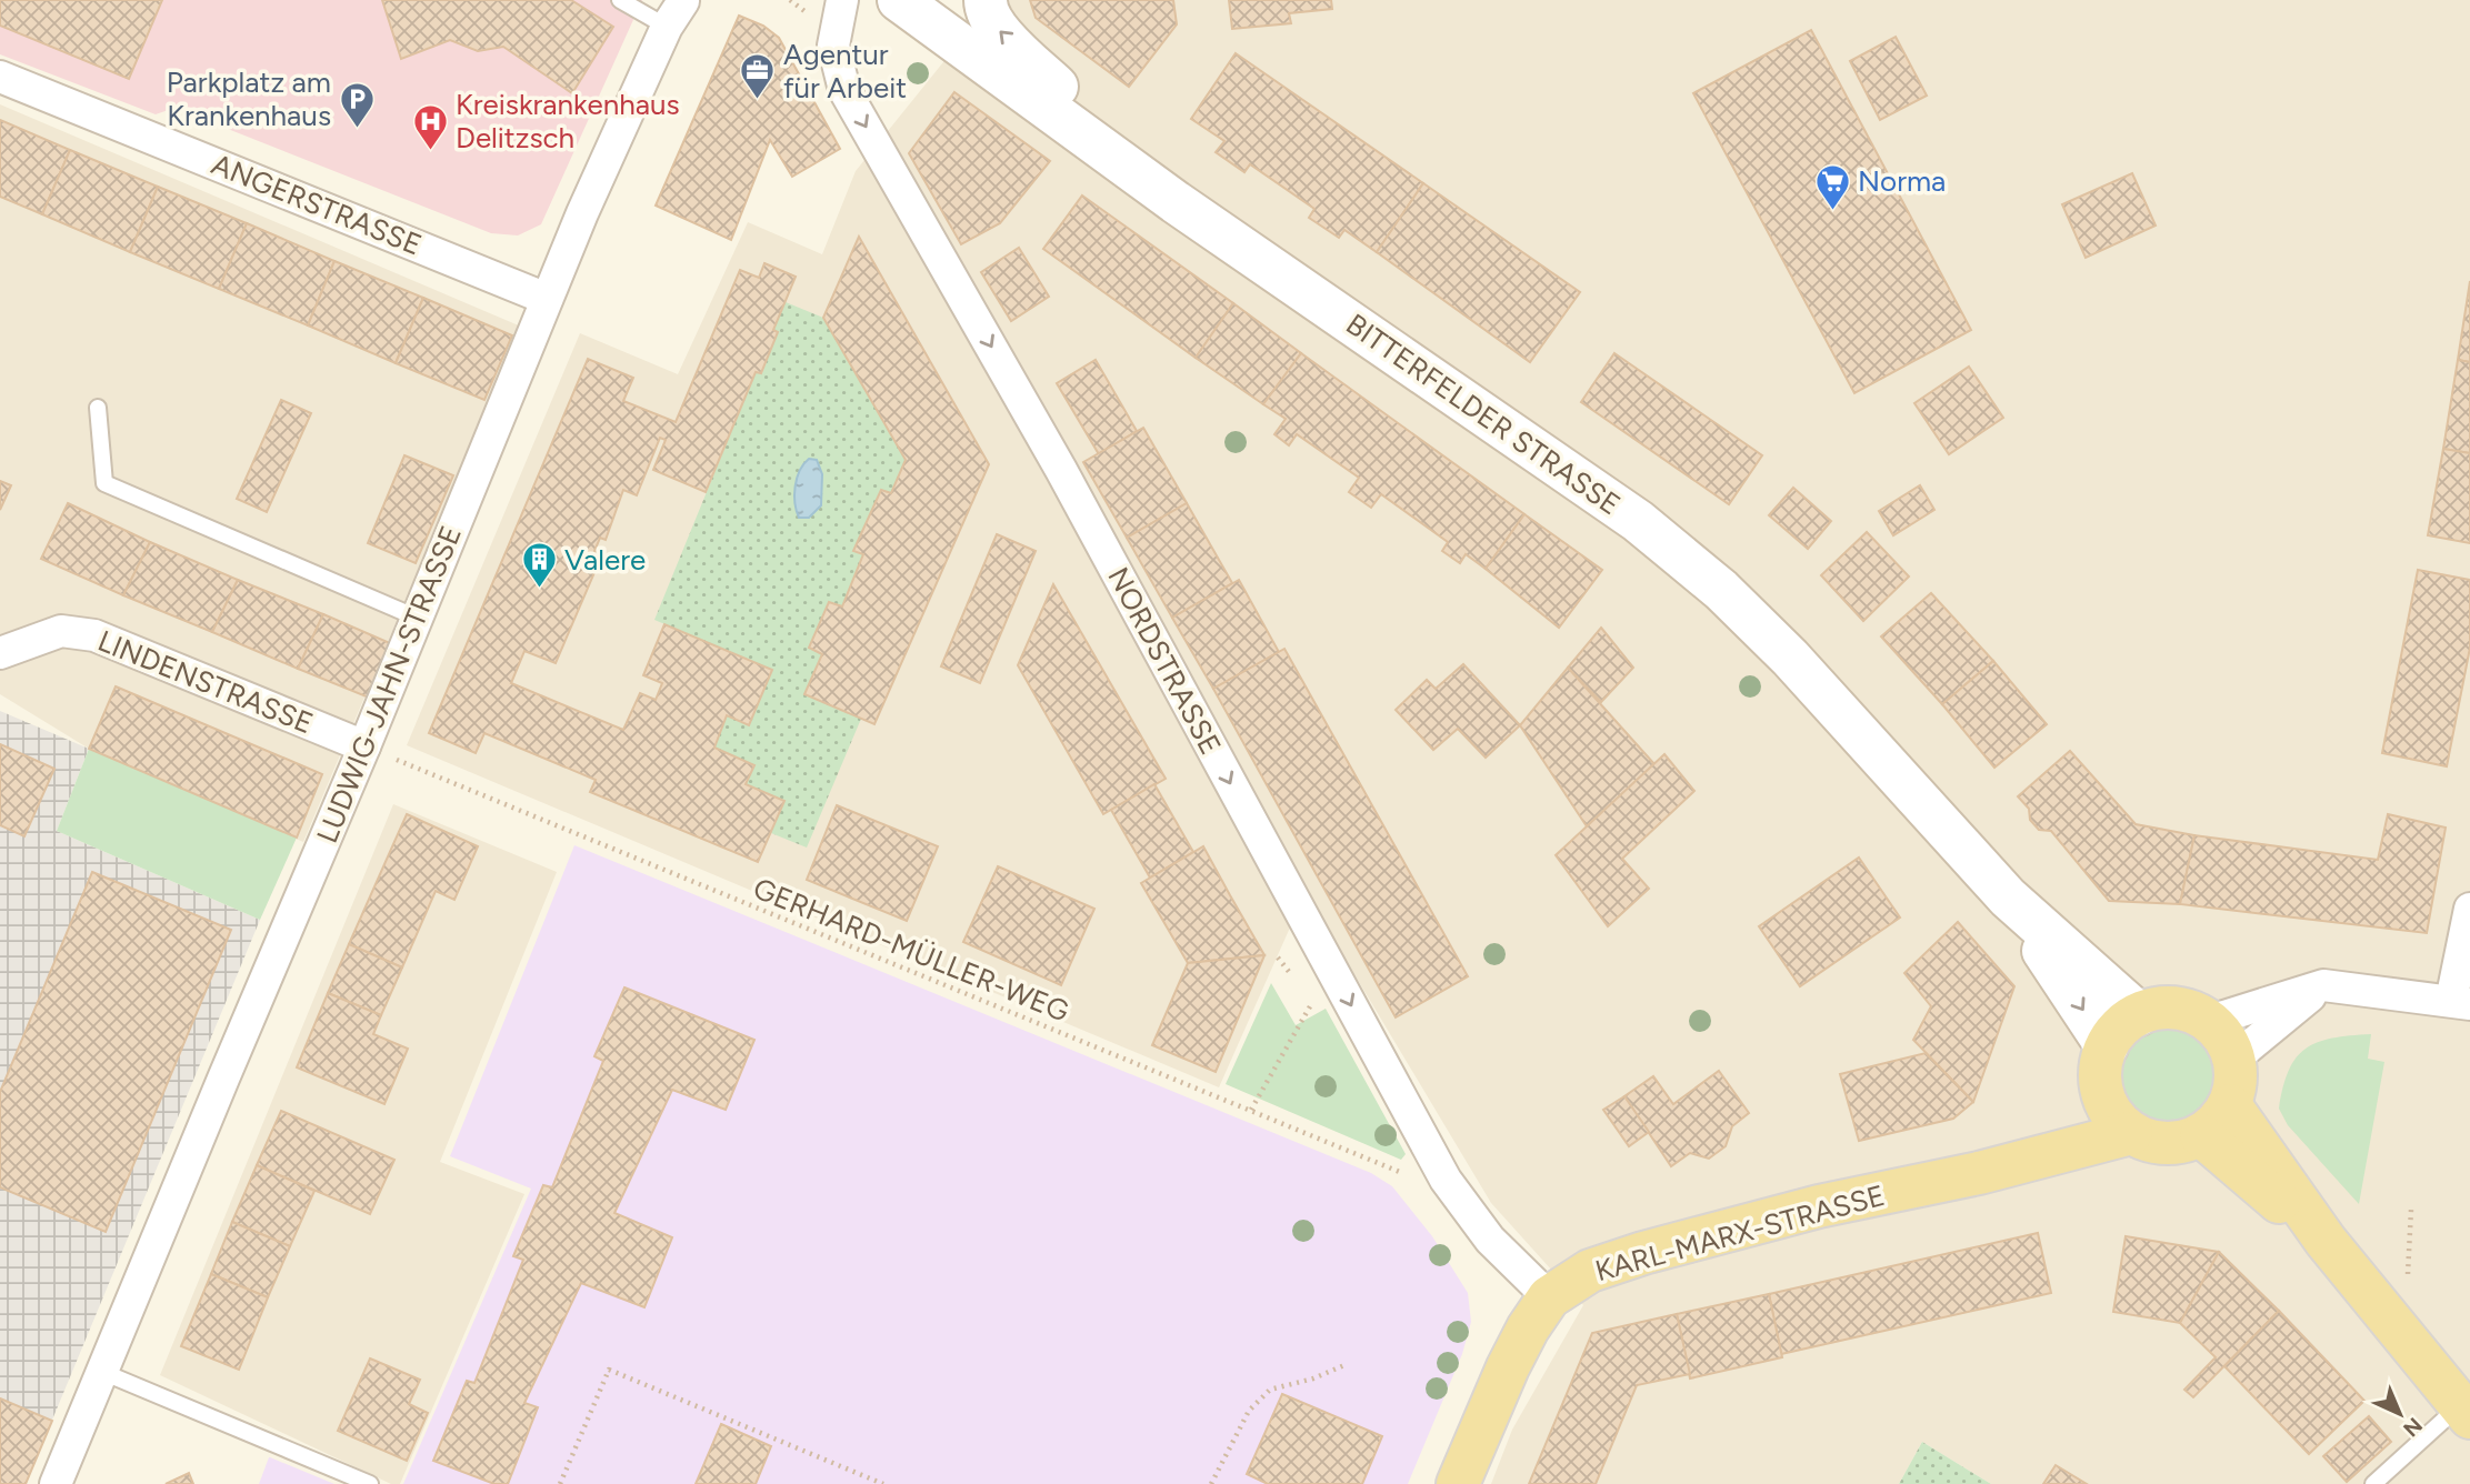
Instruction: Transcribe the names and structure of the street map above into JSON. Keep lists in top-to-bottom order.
{
  "streets": {
    "main road": ["KARL-MARX-STRASSE"],
    "street": [
      "ANGERSTRASSE",
      "BITTERFELDER STRASSE",
      "NORDSTRASSE",
      "LINDENSTRASSE",
      "LUDWIG-JAHN-STRASSE"
    ],
    "path": ["GERHARD-MÜLLER-WEG"]
  },
  "crossings": [
    ["ANGERSTRASSE", "LUDWIG-JAHN-STRASSE"],
    ["BITTERFELDER STRASSE", "KARL-MARX-STRASSE"],
    ["NORDSTRASSE", "GERHARD-MÜLLER-WEG"],
    ["NORDSTRASSE", "KARL-MARX-STRASSE"],
    ["LINDENSTRASSE", "LUDWIG-JAHN-STRASSE"],
    ["LINDENSTRASSE", "GERHARD-MÜLLER-WEG"],
    ["LUDWIG-JAHN-STRASSE", "GERHARD-MÜLLER-WEG"]
  ],
  "one_way": ["NORDSTRASSE"],
  "places": {
    "office": ["Agentur für Arbeit"],
    "parking": ["Parkplatz am Krankenhaus"],
    "hospital": ["Kreiskrankenhaus Delitzsch"],
    "supermarket": ["Norma"],
    "building": ["Valere"]
  },
  "north": "bottom right"
}
